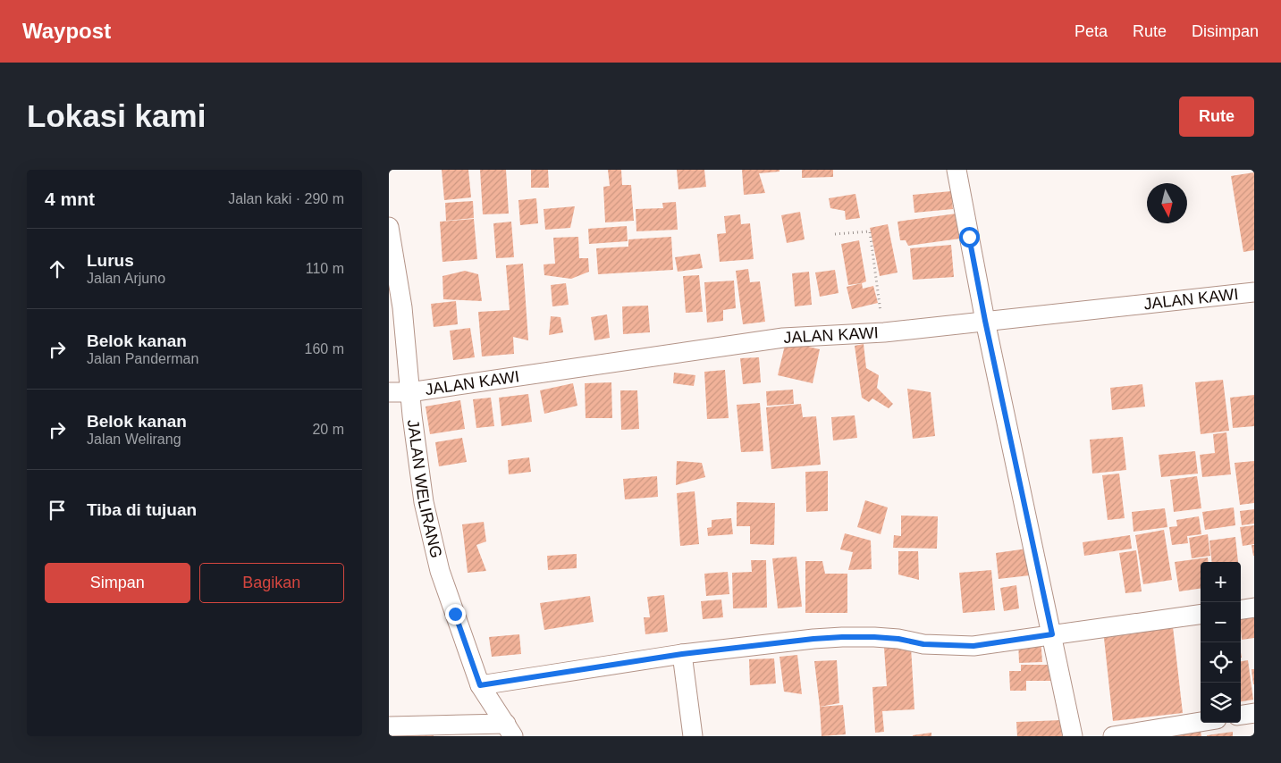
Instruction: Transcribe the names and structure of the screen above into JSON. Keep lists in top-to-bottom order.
{
  "streets": {
    "street": ["JALAN KAWI", "JALAN WELIRANG"]
  },
  "crossings": [
    ["JALAN KAWI", "JALAN WELIRANG"]
  ],
  "north": "bottom",
  "page": {
    "header": "Waypost",
    "nav": ["Peta", "Rute", "Disimpan"],
    "buttons": [
      "Rute",
      ["Simpan", "Bagikan"]
    ],
    "title": "Lokasi kami",
    "heading": ["4 mnt", "Jalan kaki · 290 m"],
    "list": [
      ["Lurus", "Jalan Arjuno", "110 m"],
      ["Belok kanan", "Jalan Panderman", "160 m"],
      ["Belok kanan", "Jalan Welirang", "20 m"],
      "Tiba di tujuan"
    ],
    "map_buttons": ["+", "−"]
  }
}
